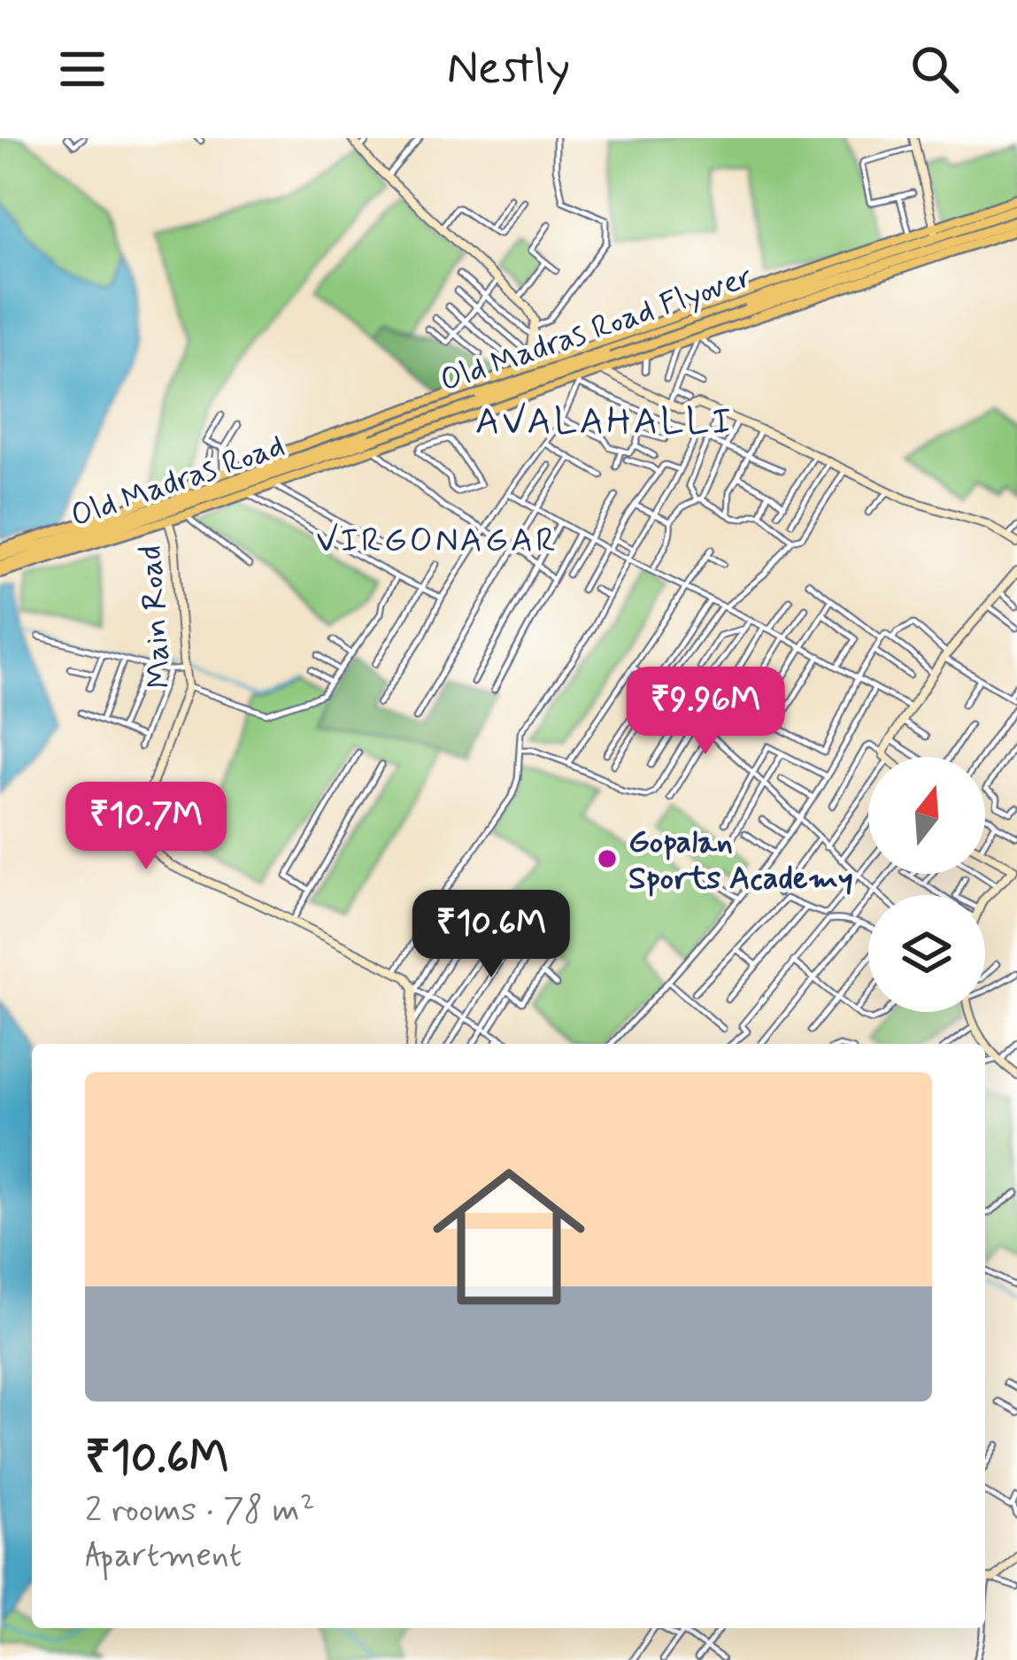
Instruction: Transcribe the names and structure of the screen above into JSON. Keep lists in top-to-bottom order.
{
  "streets": {
    "highway": ["Old Madras Road Flyover", "Old Madras Road"],
    "street": ["Main Road"]
  },
  "crossings": [
    ["Old Madras Road Flyover", "Old Madras Road"]
  ],
  "districts": ["AVALAHALLI", "VIRGONAGAR"],
  "places": ["Gopalan Sports Academy"],
  "north": "top",
  "page": {
    "header": "Nestly",
    "price": ["₹9.96M", "₹10.7M", "₹10.6M"],
    "list": [
      {
        "name": "₹10.6M",
        "note": "2 rooms · 78 m² · Apartment"
      }
    ]
  }
}
